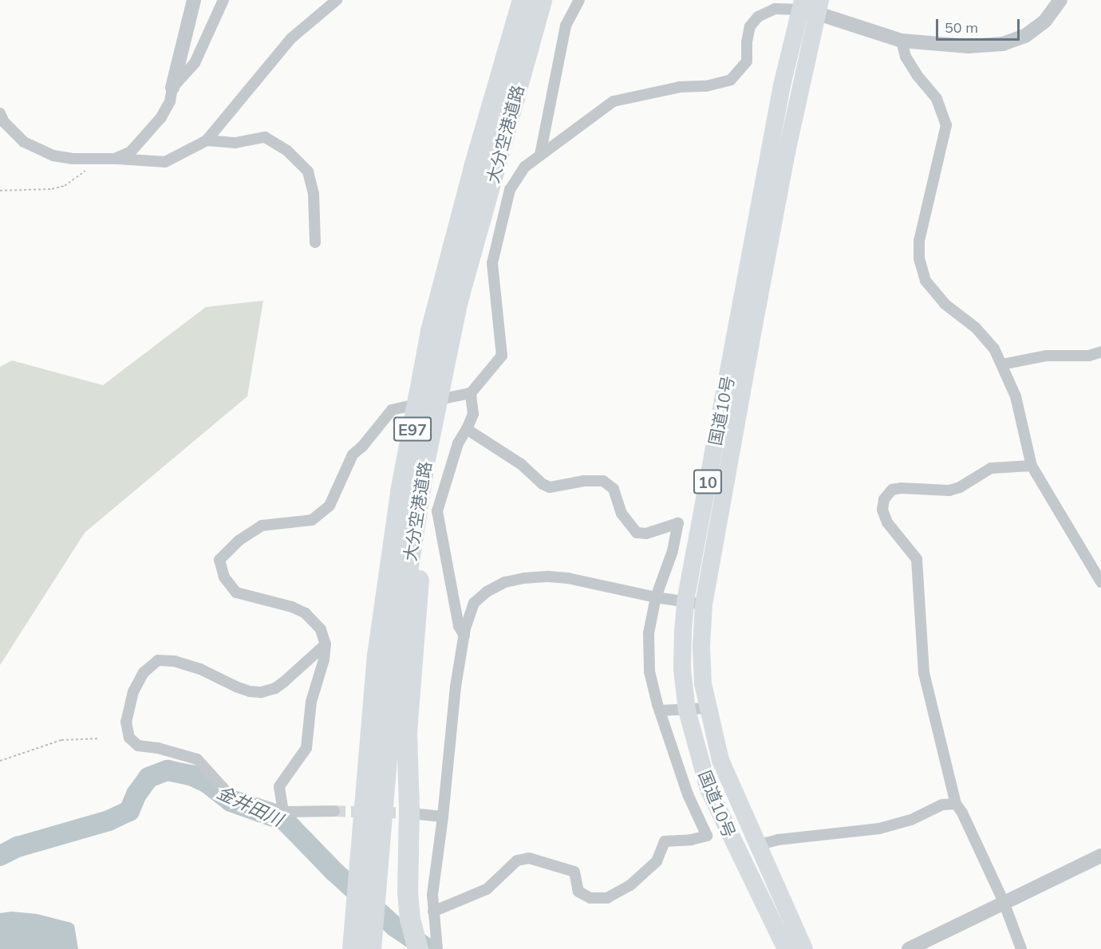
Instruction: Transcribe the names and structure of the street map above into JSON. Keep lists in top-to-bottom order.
{
  "streets": {
    "highway": [
      "大分空港道路",
      "国道10号",
      "E97",
      "10"
    ]
  },
  "water": ["金井田川"],
  "scale_bar": "50 m"
}
